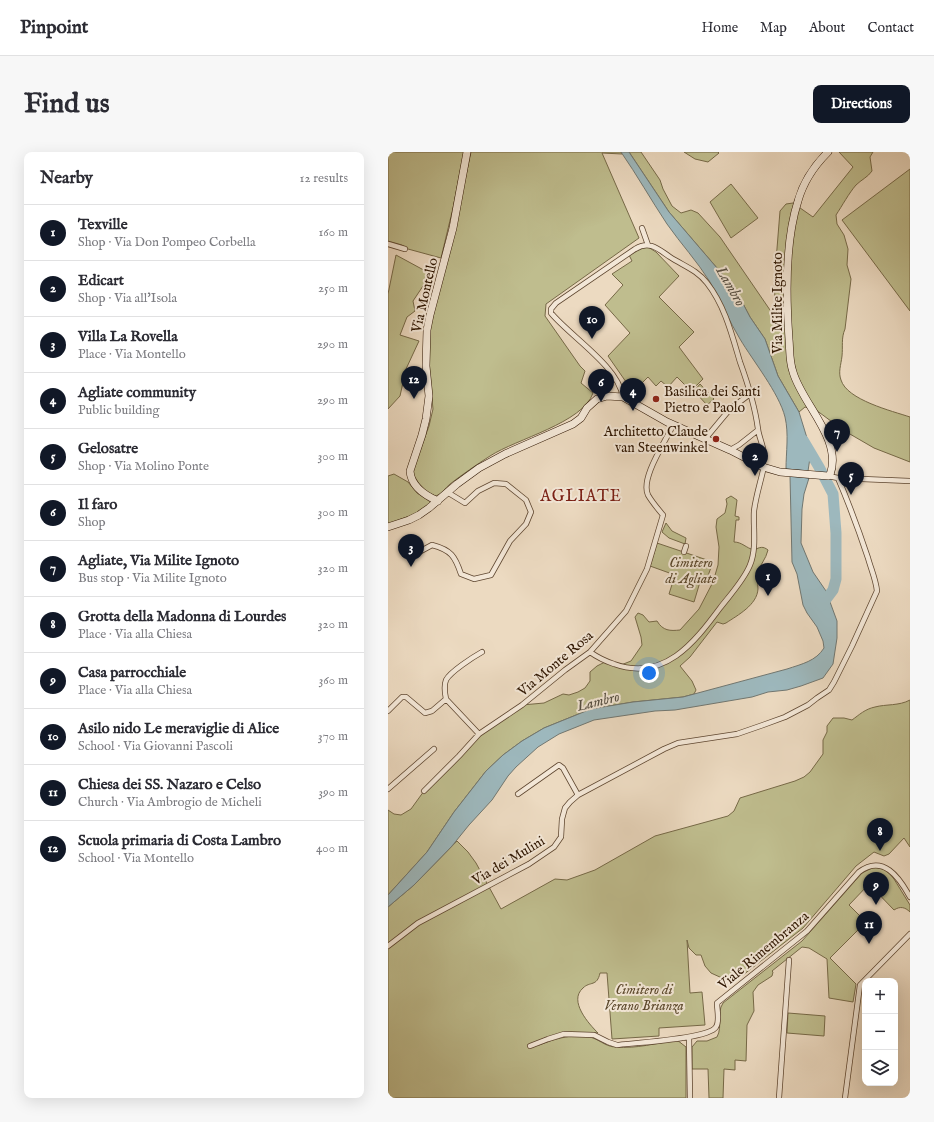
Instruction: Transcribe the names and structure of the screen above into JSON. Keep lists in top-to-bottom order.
{
  "streets": {
    "street": [
      "Via Montello",
      "Via Milite Ignoto",
      "Via Monte Rosa",
      "Via dei Mulini",
      "Viale Rimembranza"
    ]
  },
  "districts": ["AGLIATE"],
  "water": ["Lambro"],
  "parks": ["Cimitero di Agliate", "Cimitero di Verano Brianza"],
  "places": ["Basilica dei Santi Pietro e Paolo", "Architetto Claude van Steenwinkel"],
  "page": {
    "header": "Pinpoint",
    "nav": [
      "Home",
      "Map",
      "About",
      "Contact"
    ],
    "buttons": "Directions",
    "title": "Find us",
    "heading": ["Nearby", "12 results"],
    "list": [
      {
        "mark": "1",
        "name": "Texville",
        "note": "Shop · Via Don Pompeo Corbella",
        "value": "160 m"
      },
      {
        "mark": "2",
        "name": "Edicart",
        "note": "Shop · Via all'Isola",
        "value": "250 m"
      },
      {
        "mark": "3",
        "name": "Villa La Rovella",
        "note": "Place · Via Montello",
        "value": "290 m"
      },
      {
        "mark": "4",
        "name": "Agliate community",
        "note": "Public building",
        "value": "290 m"
      },
      {
        "mark": "5",
        "name": "Gelosatre",
        "note": "Shop · Via Molino Ponte",
        "value": "300 m"
      },
      {
        "mark": "6",
        "name": "Il faro",
        "note": "Shop",
        "value": "300 m"
      },
      {
        "mark": "7",
        "name": "Agliate, Via Milite Ignoto",
        "note": "Bus stop · Via Milite Ignoto",
        "value": "320 m"
      },
      {
        "mark": "8",
        "name": "Grotta della Madonna di Lourdes",
        "note": "Place · Via alla Chiesa",
        "value": "320 m"
      },
      {
        "mark": "9",
        "name": "Casa parrocchiale",
        "note": "Place · Via alla Chiesa",
        "value": "360 m"
      },
      {
        "mark": "10",
        "name": "Asilo nido Le meraviglie di Alice",
        "note": "School · Via Giovanni Pascoli",
        "value": "370 m"
      },
      {
        "mark": "11",
        "name": "Chiesa dei SS. Nazaro e Celso",
        "note": "Church · Via Ambrogio de Micheli",
        "value": "390 m"
      },
      {
        "mark": "12",
        "name": "Scuola primaria di Costa Lambro",
        "note": "School · Via Montello",
        "value": "400 m"
      }
    ],
    "pins": [
      "10",
      "12",
      "6",
      "4",
      "7",
      "2",
      "5",
      "3",
      "1",
      "8",
      "9",
      "11"
    ],
    "map_buttons": ["+", "−"]
  }
}
